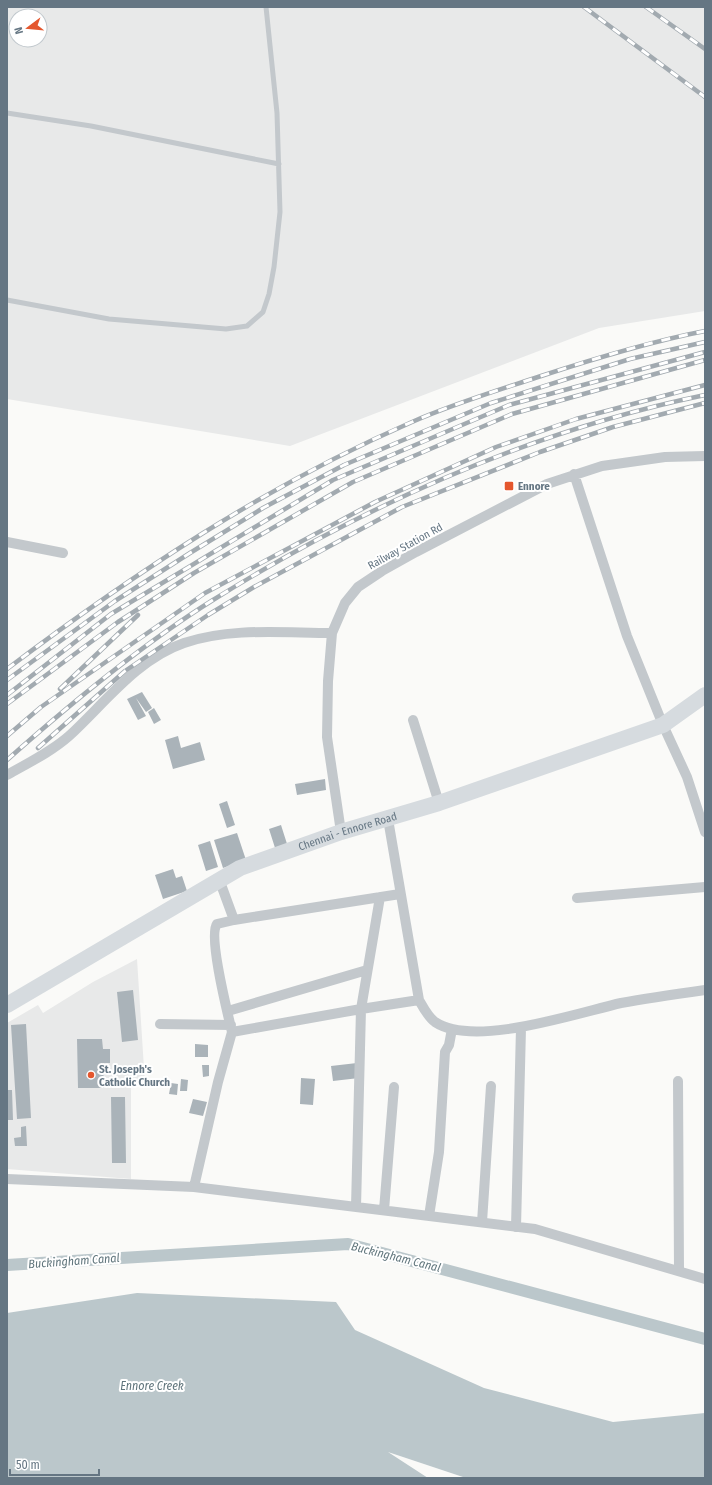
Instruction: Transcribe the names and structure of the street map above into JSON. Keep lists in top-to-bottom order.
{
  "streets": {
    "main road": ["Chennai - Ennore Road"],
    "street": ["Railway Station Rd"]
  },
  "crossings": [
    ["Railway Station Rd", "Chennai - Ennore Road"]
  ],
  "water": ["Buckingham Canal", "Ennore Creek"],
  "places": {
    "transit": ["Ennore"],
    "other": ["St. Joseph's Catholic Church"]
  },
  "scale_bar": "50 m",
  "north": "left"
}
